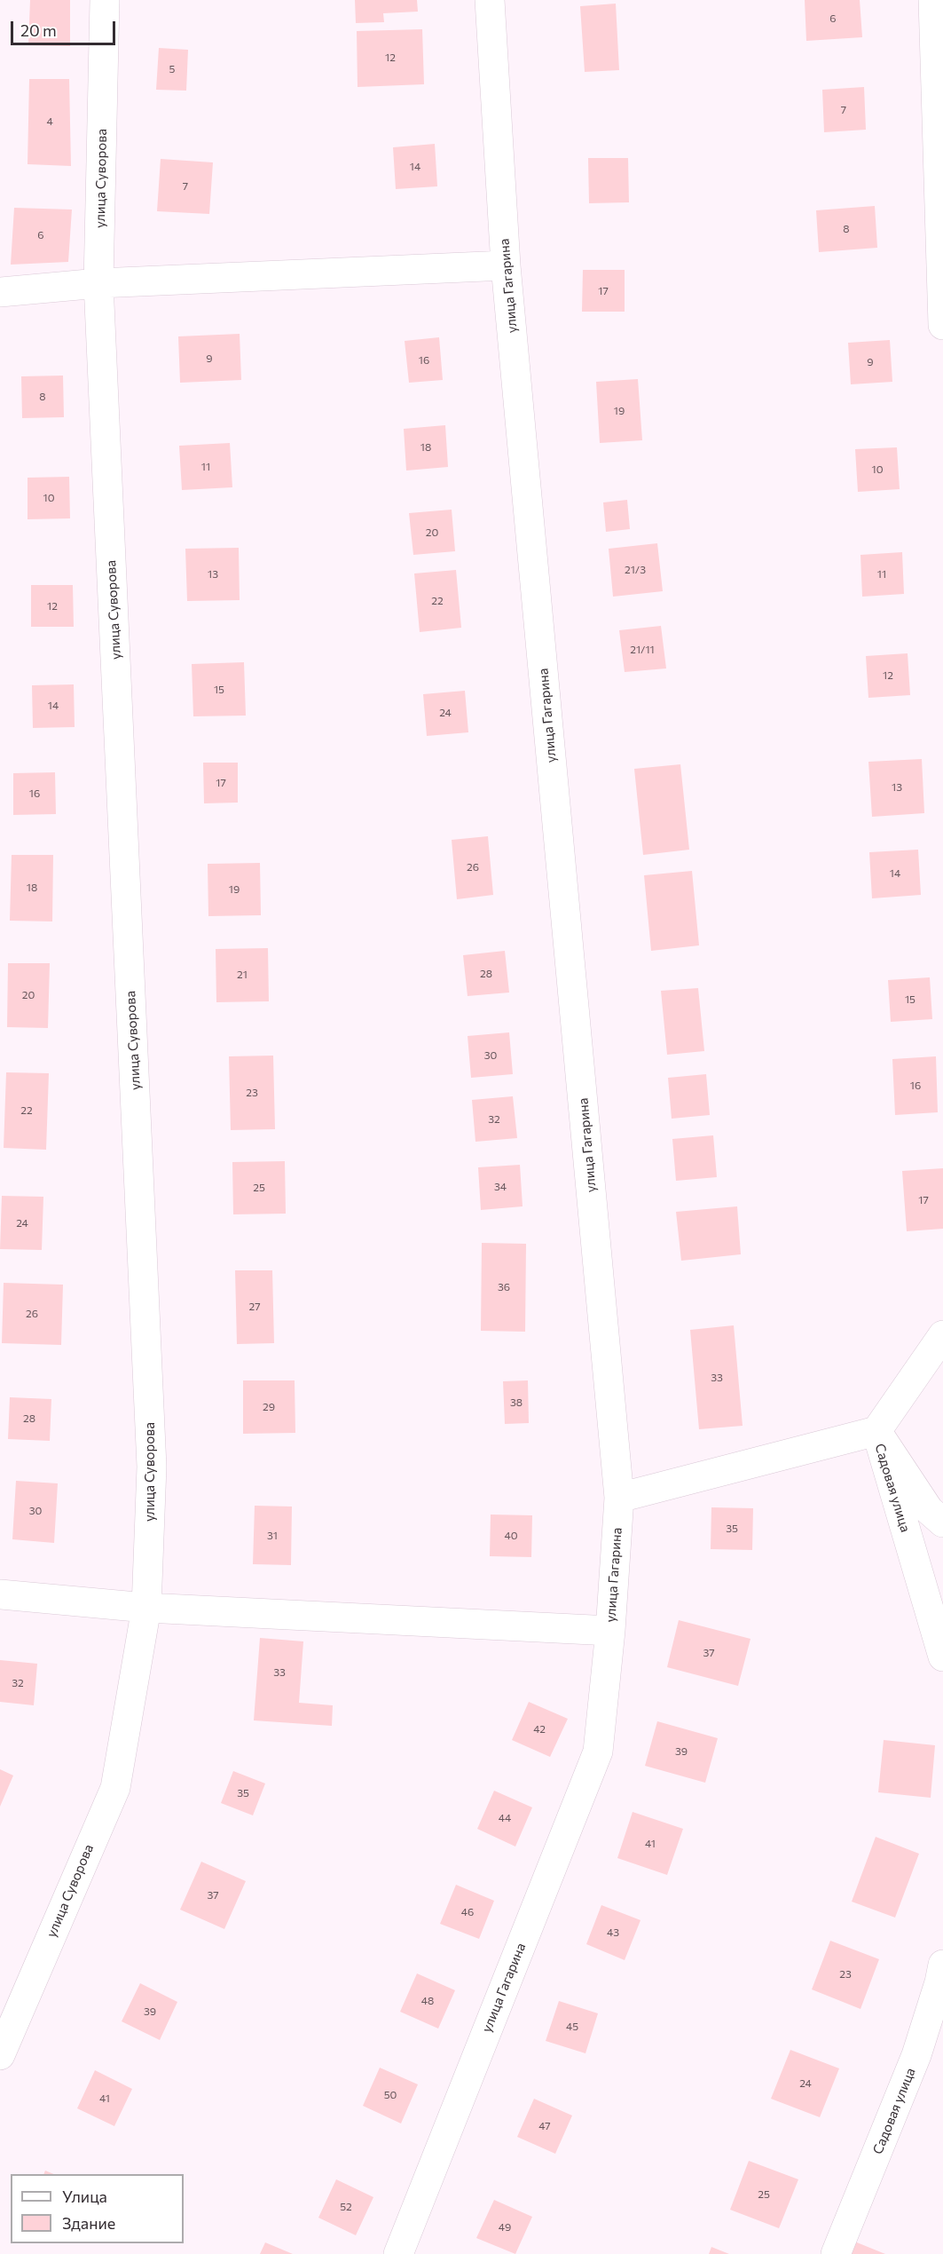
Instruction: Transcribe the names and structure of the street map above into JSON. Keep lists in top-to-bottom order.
{
  "streets": {
    "street": ["улица Суворова", "улица Гагарина", "Садовая улица"]
  },
  "house_numbers": [
    "6",
    "12",
    "5",
    "7",
    "4",
    "14",
    "7",
    "8",
    "6",
    "17",
    "9",
    "16",
    "9",
    "8",
    "19",
    "18",
    "11",
    "10",
    "10",
    "20",
    "21/3",
    "13",
    "11",
    "22",
    "12",
    "21/11",
    "12",
    "15",
    "14",
    "24",
    "17",
    "13",
    "16",
    "26",
    "14",
    "18",
    "19",
    "28",
    "21",
    "20",
    "15",
    "30",
    "16",
    "23",
    "22",
    "32",
    "34",
    "25",
    "17",
    "24",
    "36",
    "27",
    "26",
    "33",
    "38",
    "29",
    "28",
    "30",
    "35",
    "31",
    "40",
    "37",
    "33",
    "32",
    "42",
    "39",
    "35",
    "44",
    "41",
    "37",
    "46",
    "43",
    "23",
    "48",
    "39",
    "45",
    "24",
    "50",
    "41",
    "47",
    "25",
    "52",
    "49"
  ],
  "legend": ["Улица", "Здание"],
  "scale_bar": "20 m"
}
